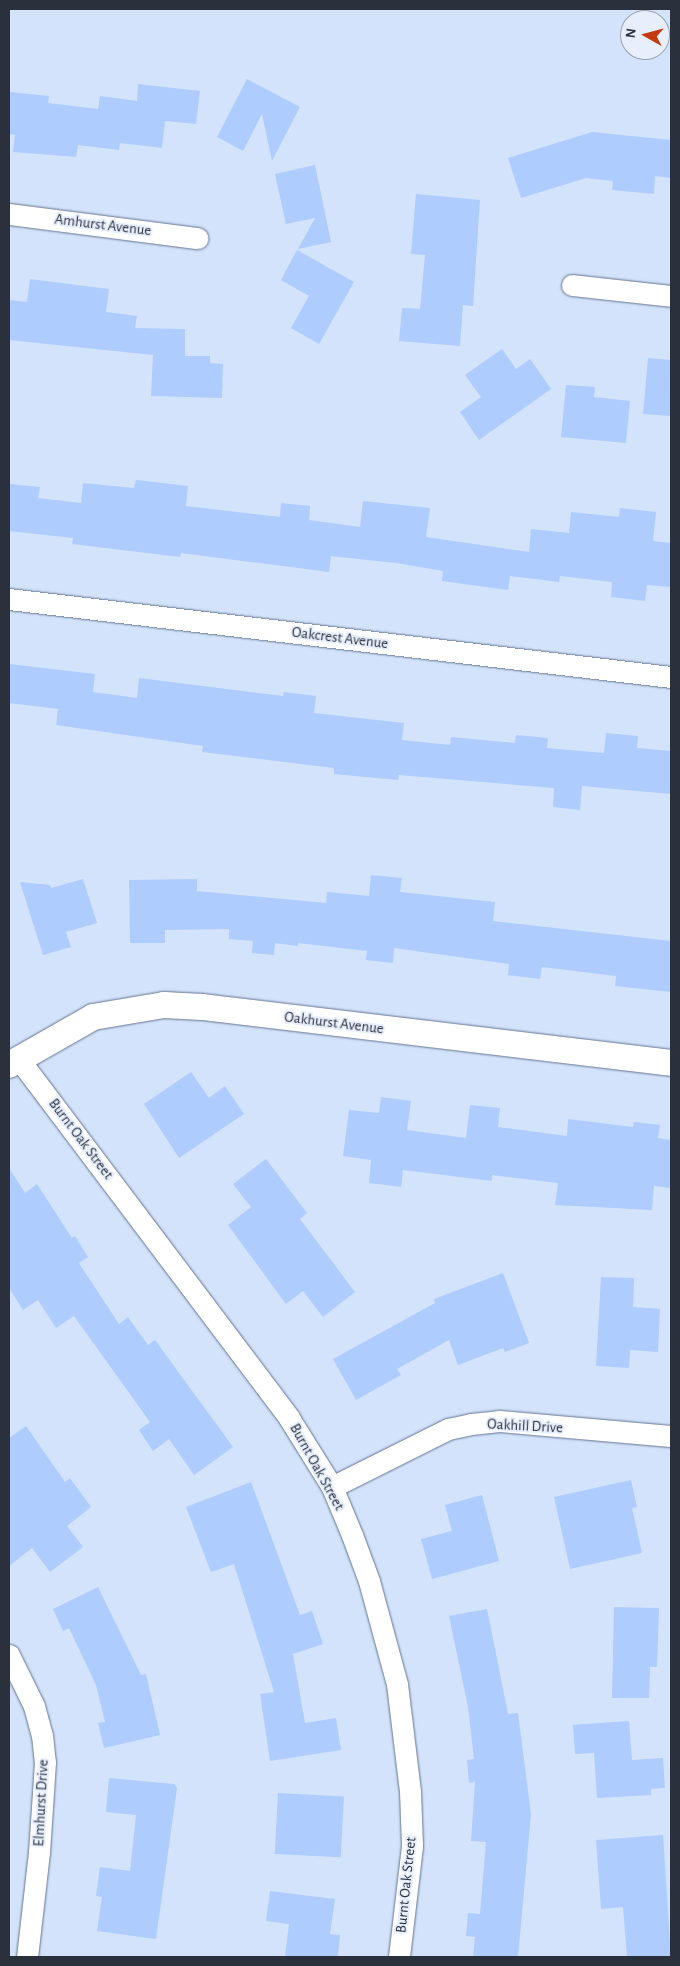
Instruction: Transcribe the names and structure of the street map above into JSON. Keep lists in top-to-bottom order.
{
  "streets": {
    "street": [
      "Amhurst Avenue",
      "Oakcrest Avenue",
      "Oakhurst Avenue",
      "Burnt Oak Street",
      "Oakhill Drive",
      "Elmhurst Drive"
    ]
  },
  "crossings": [
    ["Oakhurst Avenue", "Burnt Oak Street"],
    ["Burnt Oak Street", "Oakhill Drive"]
  ],
  "north": "left"
}
